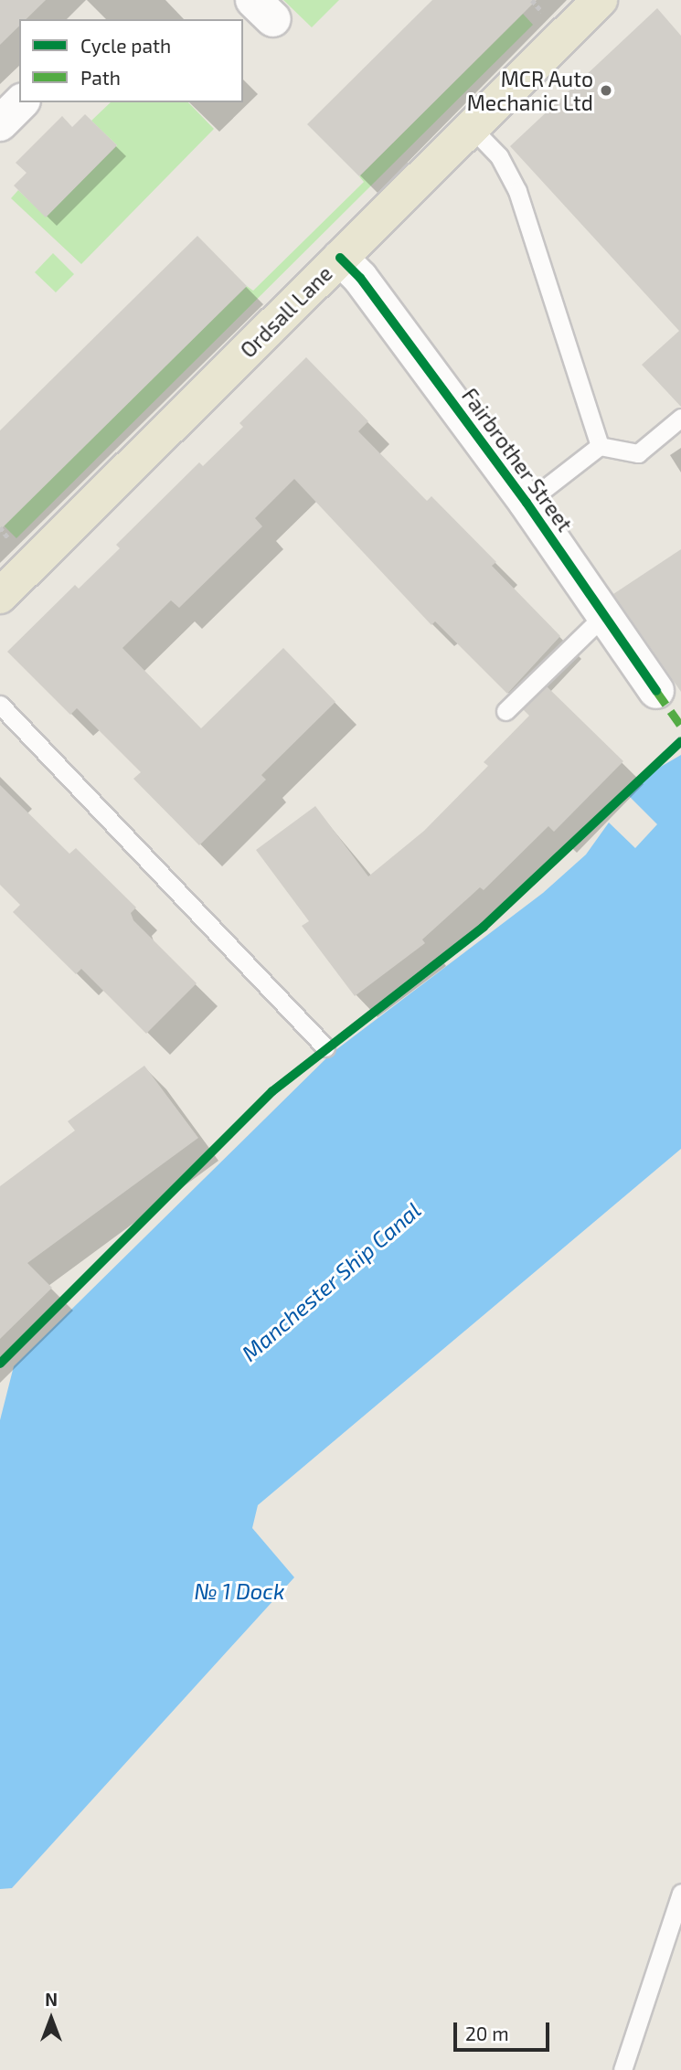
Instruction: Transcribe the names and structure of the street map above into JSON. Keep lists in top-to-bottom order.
{
  "streets": {
    "main road": ["Ordsall Lane"],
    "street": ["Fairbrother Street"]
  },
  "crossings": [
    ["Ordsall Lane", "Fairbrother Street"]
  ],
  "water": ["Manchester Ship Canal", "№ 1 Dock"],
  "places": ["MCR Auto Mechanic Ltd"],
  "legend": ["Cycle path", "Path"],
  "scale_bar": "20 m",
  "north": "top"
}
